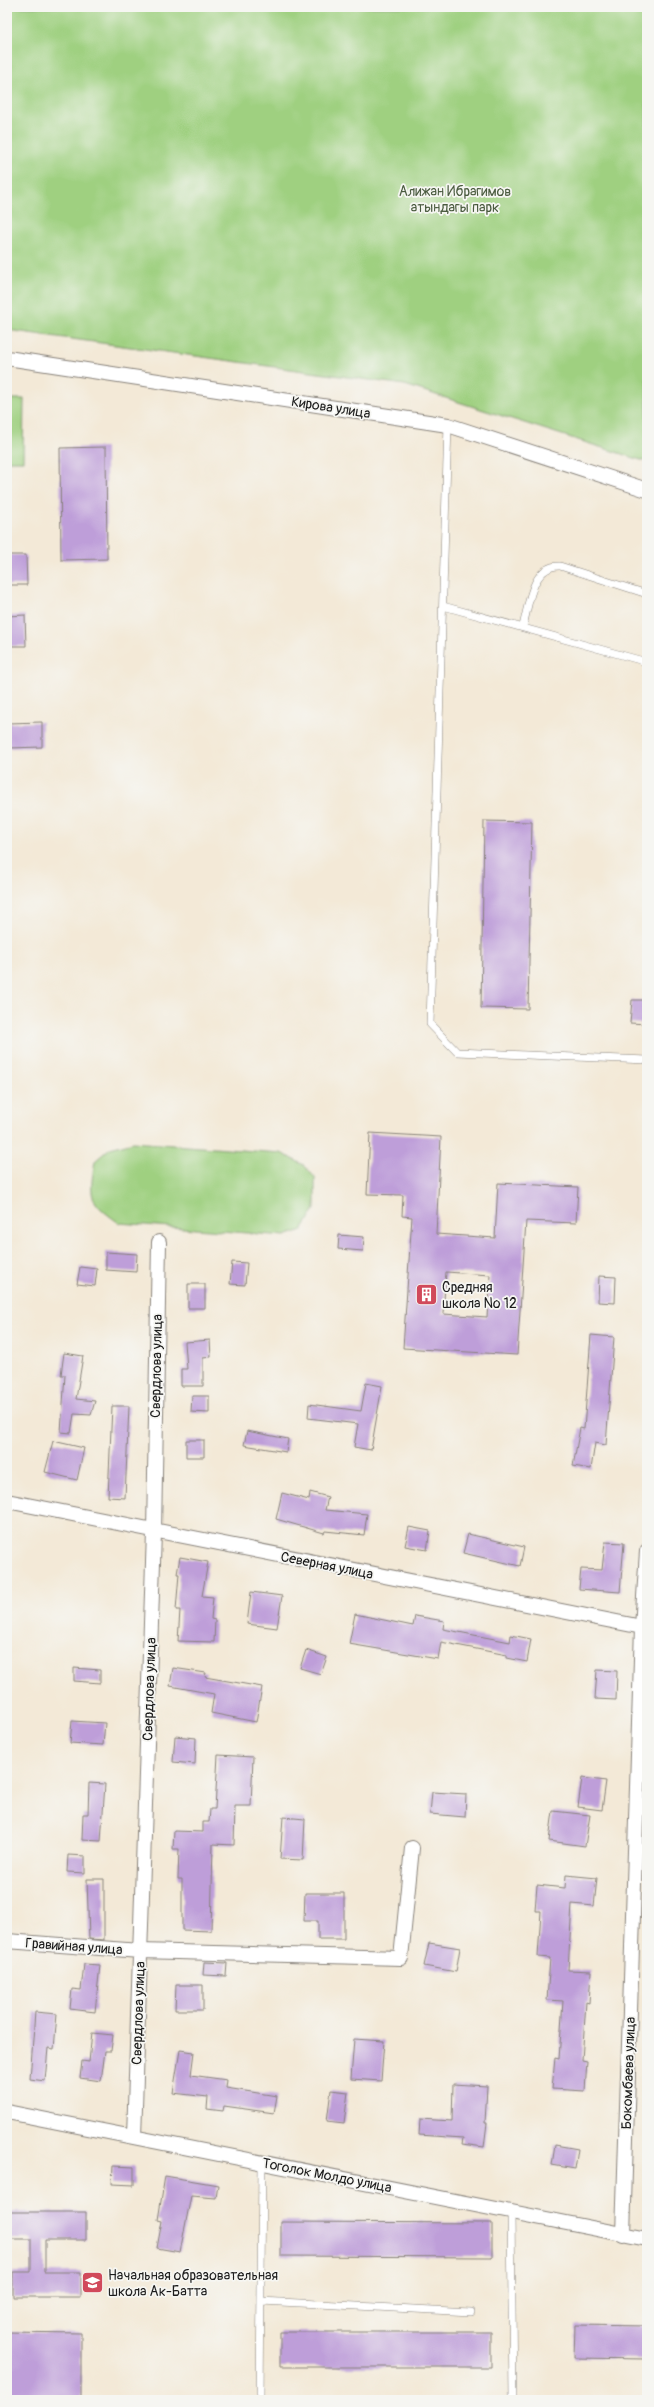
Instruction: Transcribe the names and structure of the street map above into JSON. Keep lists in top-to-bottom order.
{
  "streets": {
    "street": [
      "Кирова улица",
      "Свердлова улица",
      "Северная улица",
      "Гравийная улица",
      "Бокомбаева улица",
      "Тоголок Молдо улица"
    ]
  },
  "crossings": [
    ["Свердлова улица", "Северная улица"],
    ["Свердлова улица", "Гравийная улица"],
    ["Свердлова улица", "Тоголок Молдо улица"],
    ["Северная улица", "Бокомбаева улица"],
    ["Бокомбаева улица", "Тоголок Молдо улица"]
  ],
  "parks": ["Алижан Ибрагимов атындагы парк"],
  "places": {
    "building": ["Средняя школа № 12"],
    "school or university": ["Начальная образовательная школа Ак-Батта"]
  }
}
